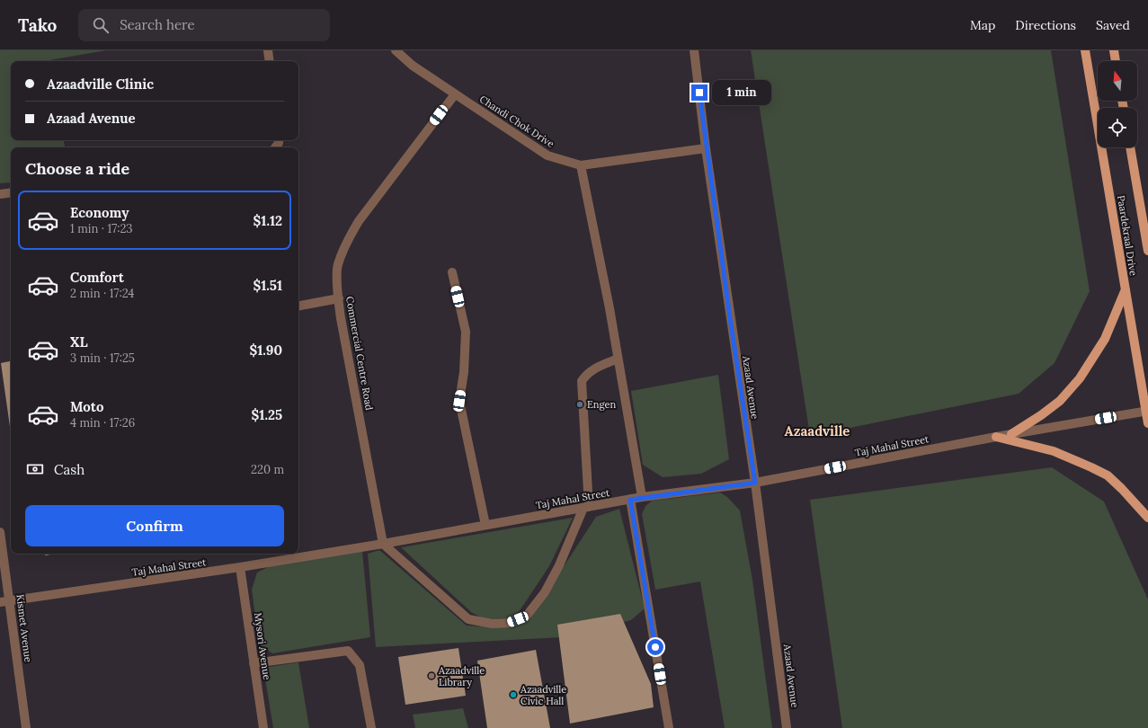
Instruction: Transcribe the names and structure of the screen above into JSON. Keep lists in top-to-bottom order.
{
  "streets": {
    "main road": ["Paardekraal Drive"],
    "street": [
      "Chandi Chok Drive",
      "Commercial Centre Road",
      "Azaad Avenue",
      "Taj Mahal Street",
      "Kismet Avenue",
      "Mysori Avenue"
    ]
  },
  "crossings": [
    ["Chandi Chok Drive", "Commercial Centre Road"],
    ["Chandi Chok Drive", "Azaad Avenue"],
    ["Paardekraal Drive", "Taj Mahal Street"],
    ["Commercial Centre Road", "Taj Mahal Street"],
    ["Azaad Avenue", "Taj Mahal Street"],
    ["Taj Mahal Street", "Kismet Avenue"],
    ["Taj Mahal Street", "Mysori Avenue"]
  ],
  "districts": ["Azaadville"],
  "places": ["Engen", "Azaadville Library", "Azaadville Civic Hall"],
  "north": "top",
  "page": {
    "header": "Tako",
    "search": "Search here",
    "nav": ["Map", "Directions", "Saved"],
    "banner": ["Azaadville Clinic", "Azaad Avenue"],
    "bubble": "1 min",
    "heading": "Choose a ride",
    "list": [
      {
        "name": "Economy",
        "note": "1 min · 17:23",
        "value": "$1.12"
      },
      {
        "name": "Comfort",
        "note": "2 min · 17:24",
        "value": "$1.51"
      },
      {
        "name": "XL",
        "note": "3 min · 17:25",
        "value": "$1.90"
      },
      {
        "name": "Moto",
        "note": "4 min · 17:26",
        "value": "$1.25"
      }
    ],
    "pay": ["Cash", "220 m"],
    "buttons": "Confirm"
  }
}
